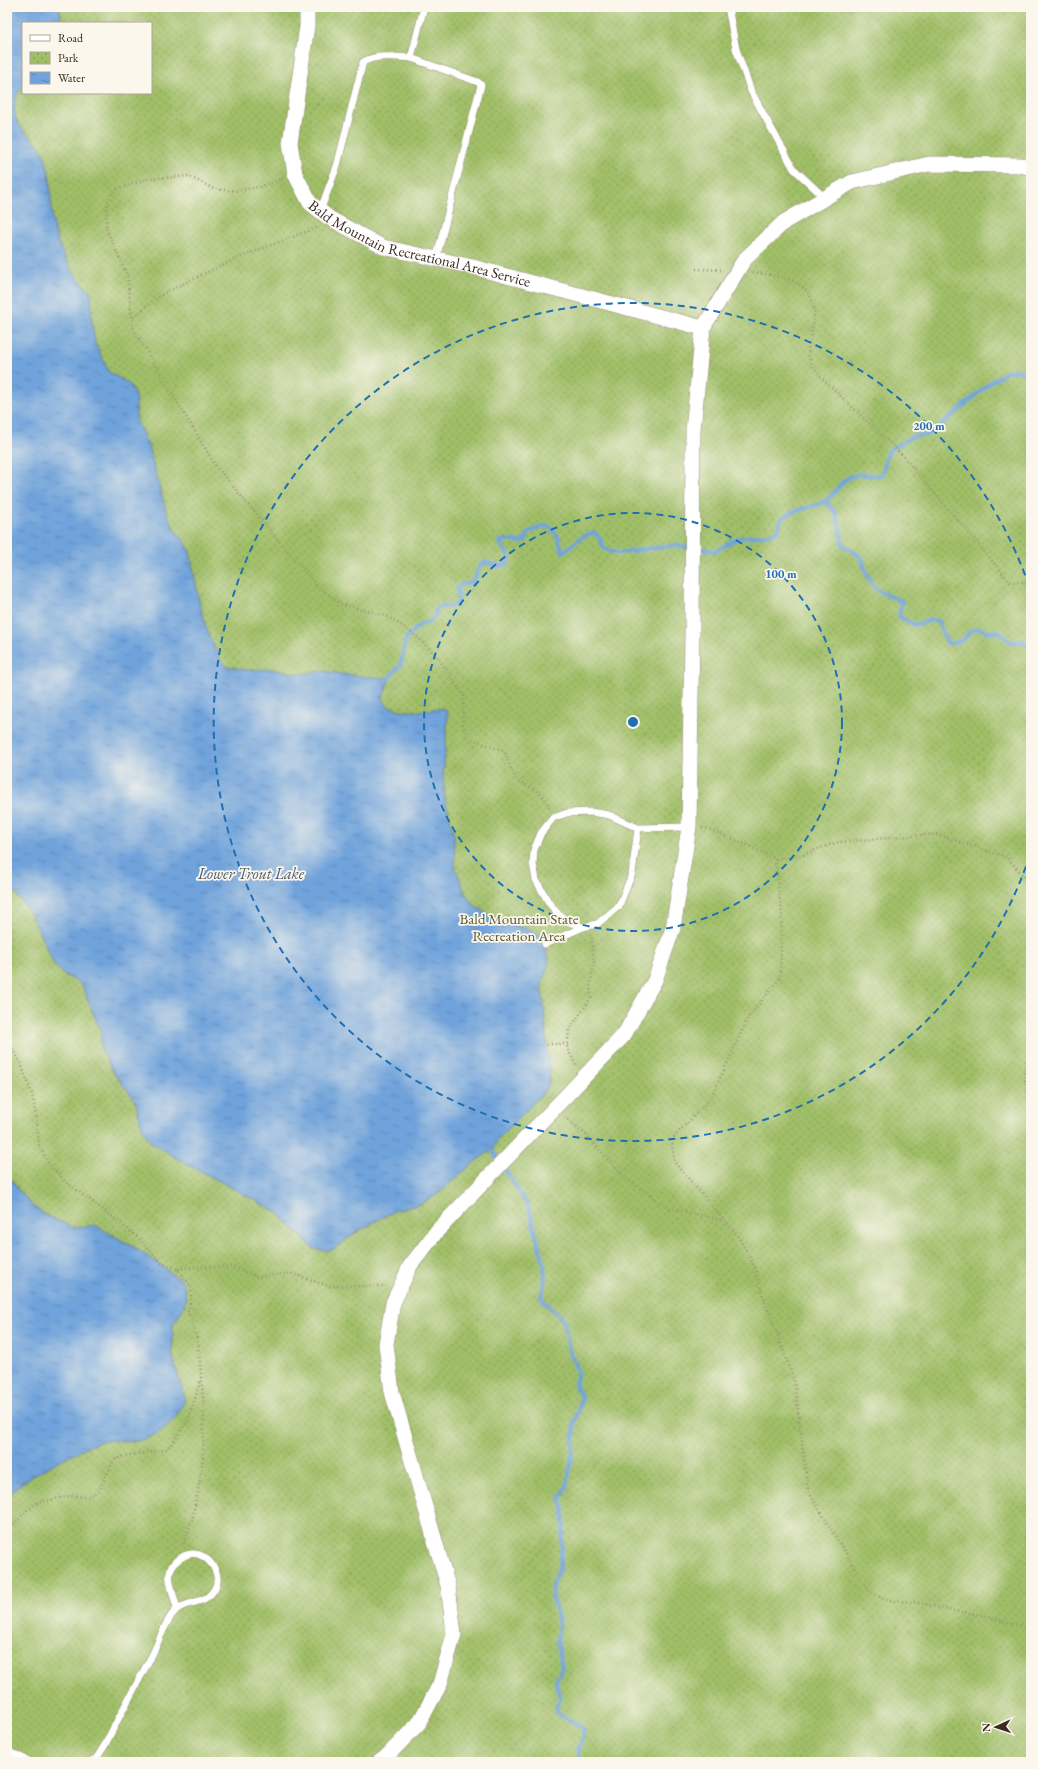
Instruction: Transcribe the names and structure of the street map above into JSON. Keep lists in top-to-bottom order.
{
  "streets": {
    "street": ["Bald Mountain Recreational Area Service"]
  },
  "water": ["Lower Trout Lake"],
  "parks": ["Bald Mountain State Recreation Area"],
  "legend": ["Road", "Park", "Water"],
  "north": "left",
  "rings": ["200 m", "100 m"]
}
